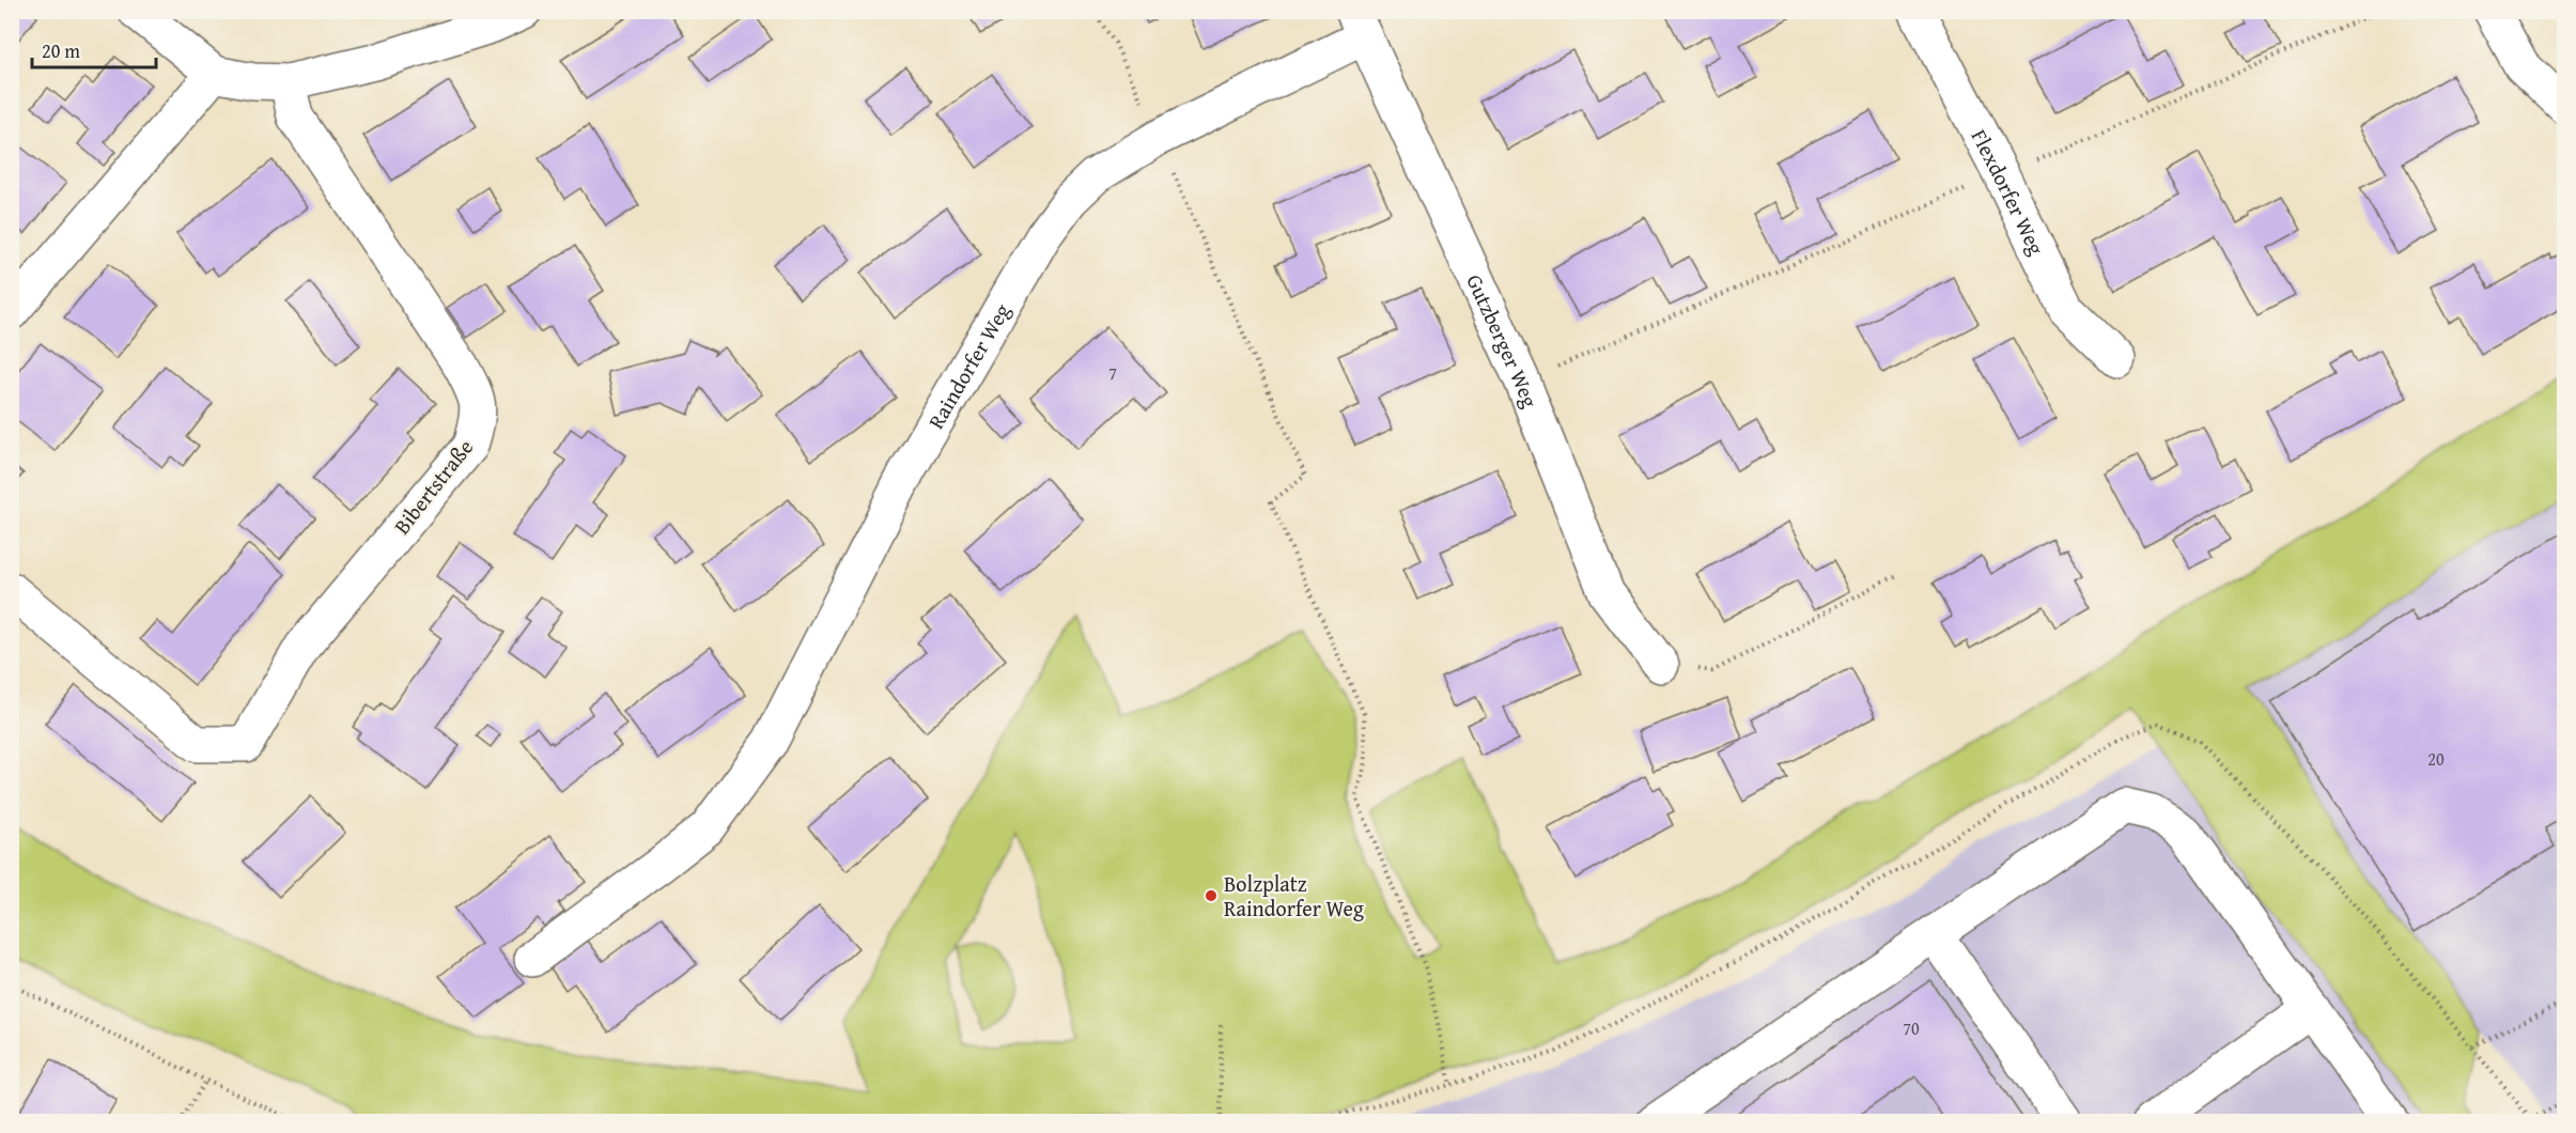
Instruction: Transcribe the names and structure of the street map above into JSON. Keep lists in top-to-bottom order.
{
  "streets": {
    "street": [
      "Flexdorfer Weg",
      "Gutzberger Weg",
      "Raindorfer Weg",
      "Bibertstraße"
    ]
  },
  "crossings": [
    ["Gutzberger Weg", "Raindorfer Weg"]
  ],
  "places": ["Bolzplatz Raindorfer Weg"],
  "house_numbers": ["7", "20", "70"],
  "scale_bar": "20 m"
}
